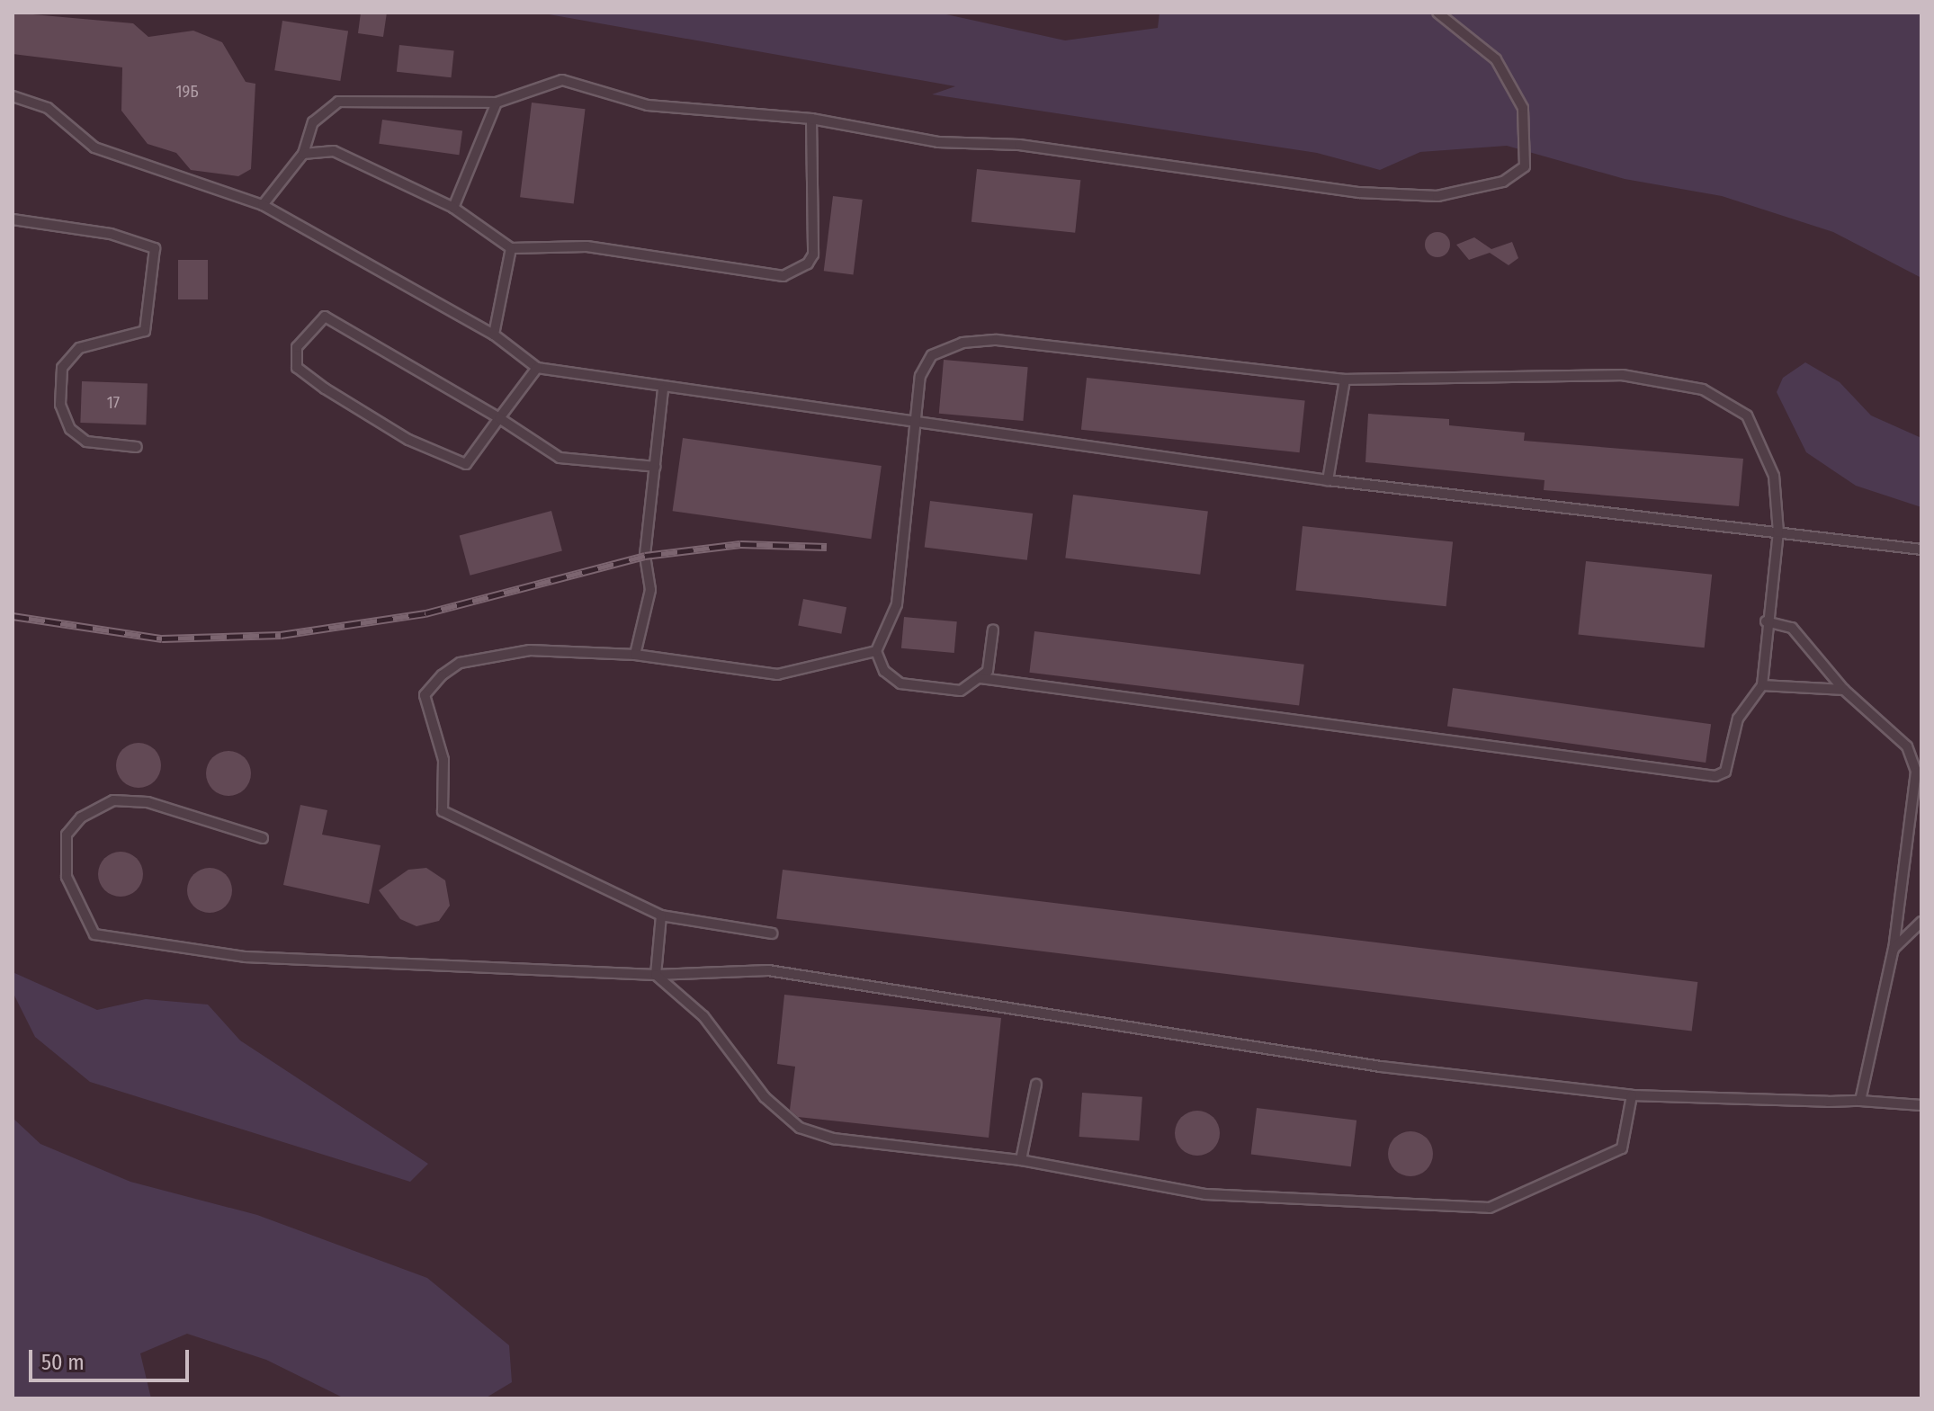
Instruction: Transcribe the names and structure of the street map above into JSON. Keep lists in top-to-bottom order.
{
  "house_numbers": ["19Б", "17"],
  "scale_bar": "50 m"
}
